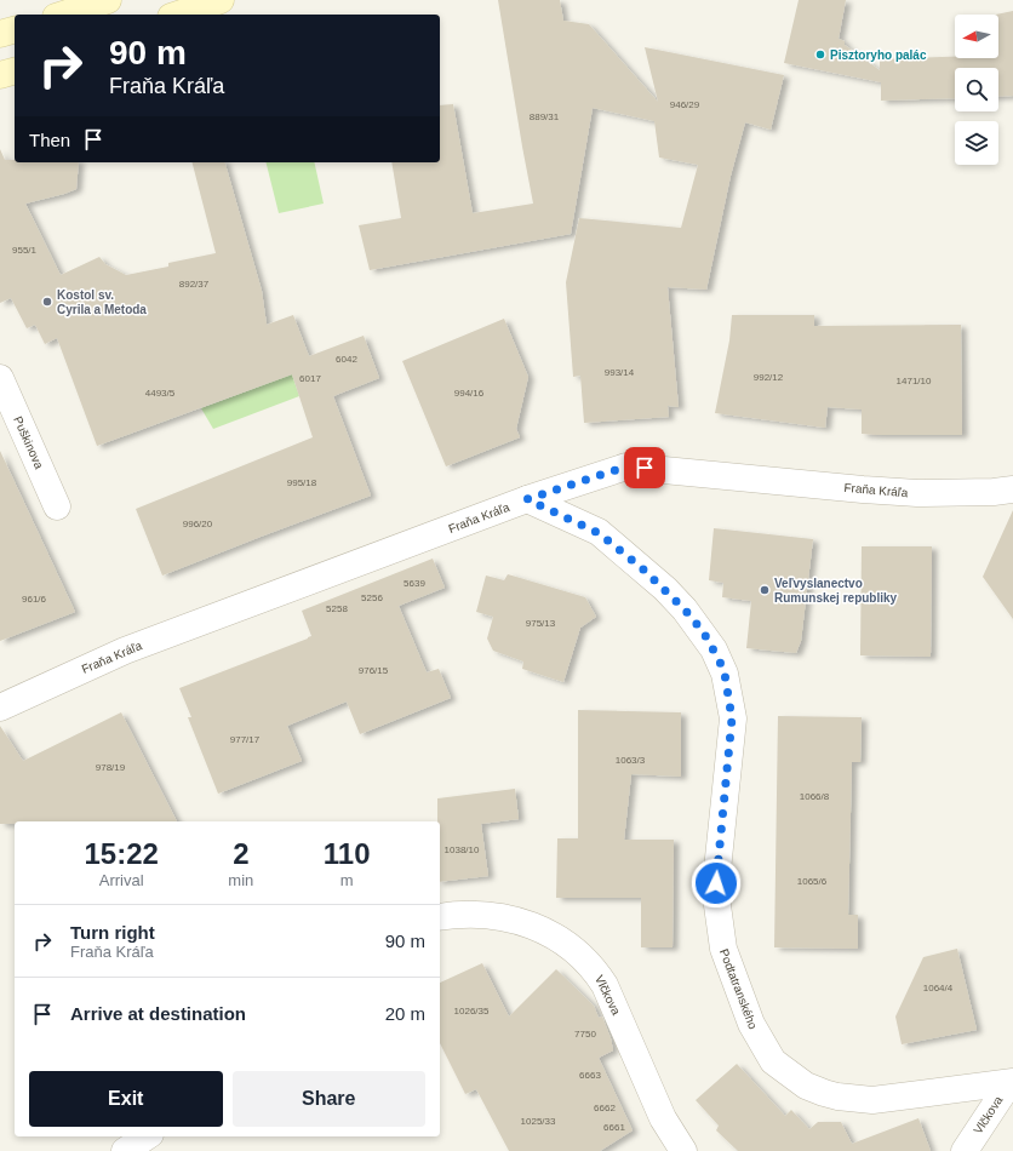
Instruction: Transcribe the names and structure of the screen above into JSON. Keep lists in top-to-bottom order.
{
  "streets": {
    "street": [
      "Puškinova",
      "Fraňa Kráľa",
      "Podtatranského",
      "Vlčkova"
    ]
  },
  "crossings": [
    ["Fraňa Kráľa", "Podtatranského"],
    ["Podtatranského", "Vlčkova"]
  ],
  "places": ["Pisztoryho palác", "Kostol sv. Cyrila a Metoda", "Veľvyslanectvo Rumunskej republiky"],
  "house_numbers": [
    "946/29",
    "889/31",
    "955/1",
    "892/37",
    "6042",
    "993/14",
    "992/12",
    "6017",
    "1471/10",
    "4493/5",
    "994/16",
    "995/18",
    "996/20",
    "5639",
    "5256",
    "961/6",
    "5258",
    "975/13",
    "976/15",
    "977/17",
    "1063/3",
    "978/19",
    "1066/8",
    "1038/10",
    "1065/6",
    "1064/4",
    "1026/35",
    "7750",
    "6663",
    "6662",
    "1025/33",
    "6661"
  ],
  "north": "left",
  "page": {
    "turn": ["90 m", "Fraňa Kráľa"],
    "then": "Then",
    "eta": [
      "15:22",
      "Arrival",
      "2",
      "min",
      "110",
      "m"
    ],
    "list": [
      {
        "name": "Turn right",
        "note": "Fraňa Kráľa",
        "value": "90 m"
      },
      {
        "name": "Arrive at destination",
        "value": "20 m"
      }
    ],
    "buttons": ["Exit", "Share"]
  }
}
